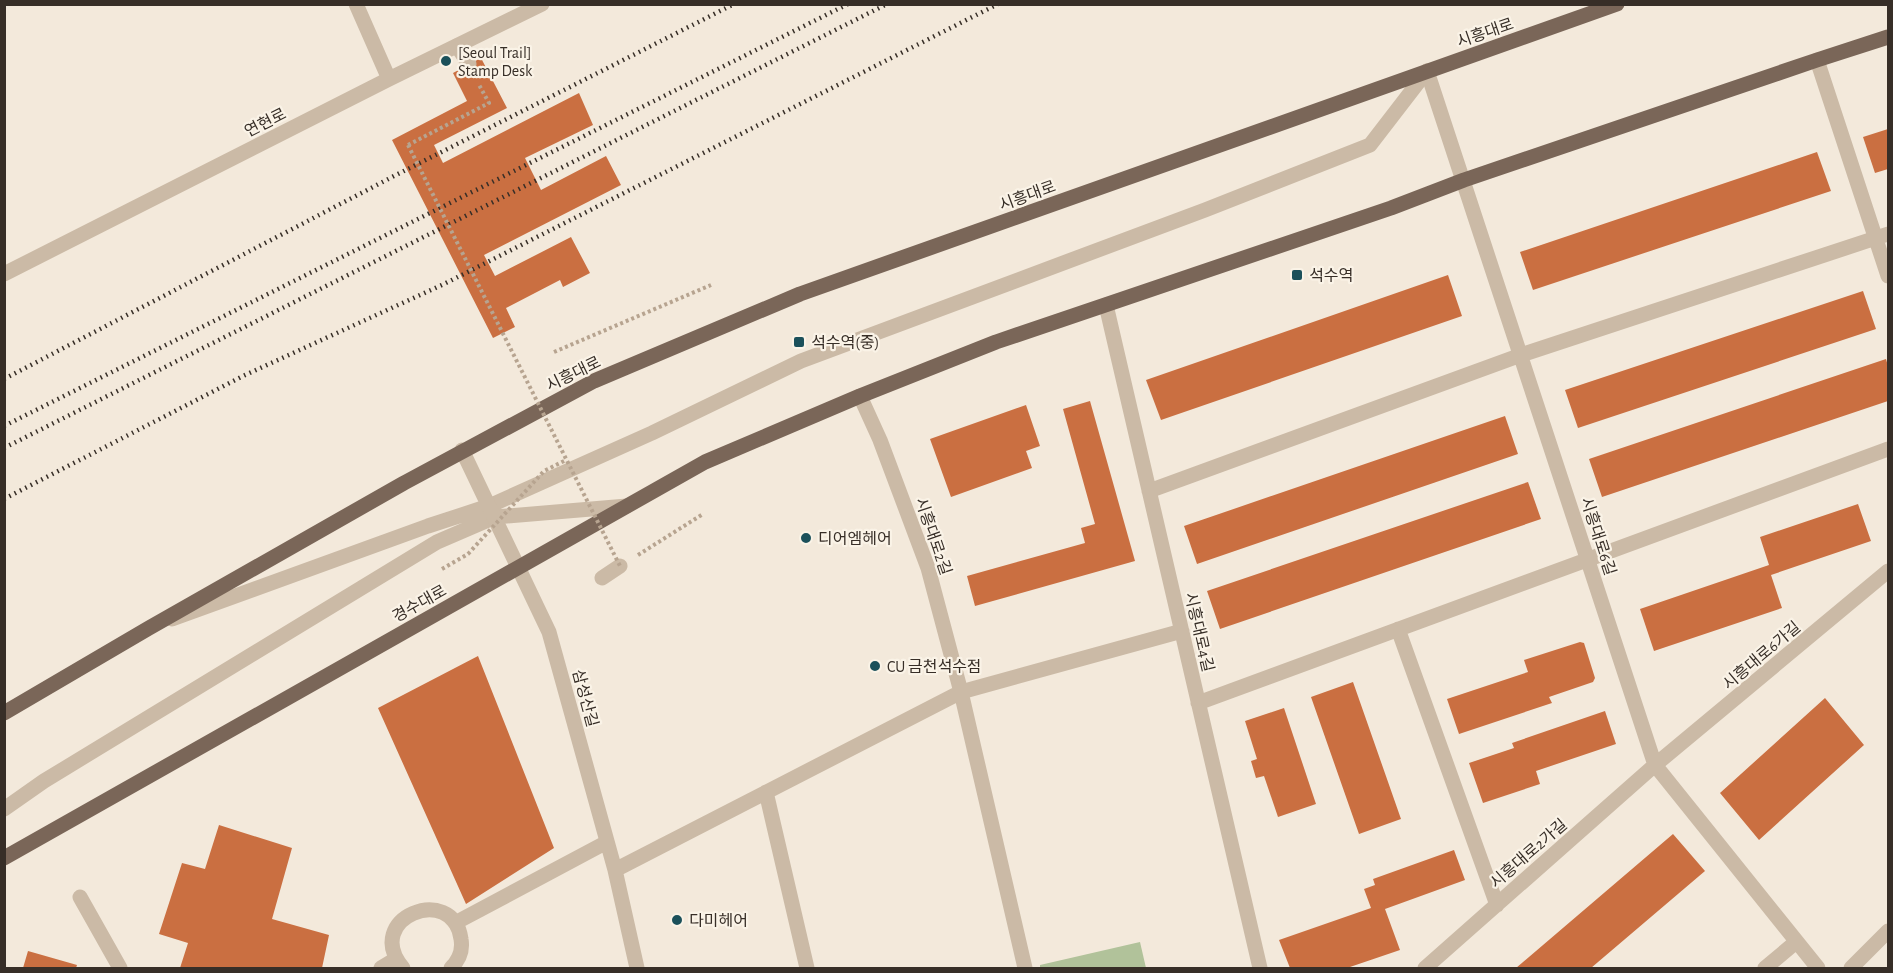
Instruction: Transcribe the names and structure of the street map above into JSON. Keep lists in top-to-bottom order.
{
  "streets": {
    "main road": ["시흥대로", "경수대로"],
    "street": [
      "연현로",
      "시흥대로2길",
      "시흥대로6길",
      "시흥대로4길",
      "시흥대로6가길",
      "삼성산길",
      "시흥대로2가길"
    ]
  },
  "crossings": [
    ["시흥대로", "시흥대로6길"],
    ["시흥대로", "삼성산길"],
    ["시흥대로2길", "경수대로"],
    ["시흥대로6길", "시흥대로6가길"],
    ["시흥대로6길", "시흥대로2가길"],
    ["경수대로", "삼성산길"],
    ["시흥대로6가길", "시흥대로2가길"]
  ],
  "places": {
    "other": [
      "[Seoul Trail] Stamp Desk",
      "디어엠헤어",
      "CU 금천석수점",
      "다미헤어"
    ],
    "transit": ["석수역", "석수역(중)"]
  }
}
